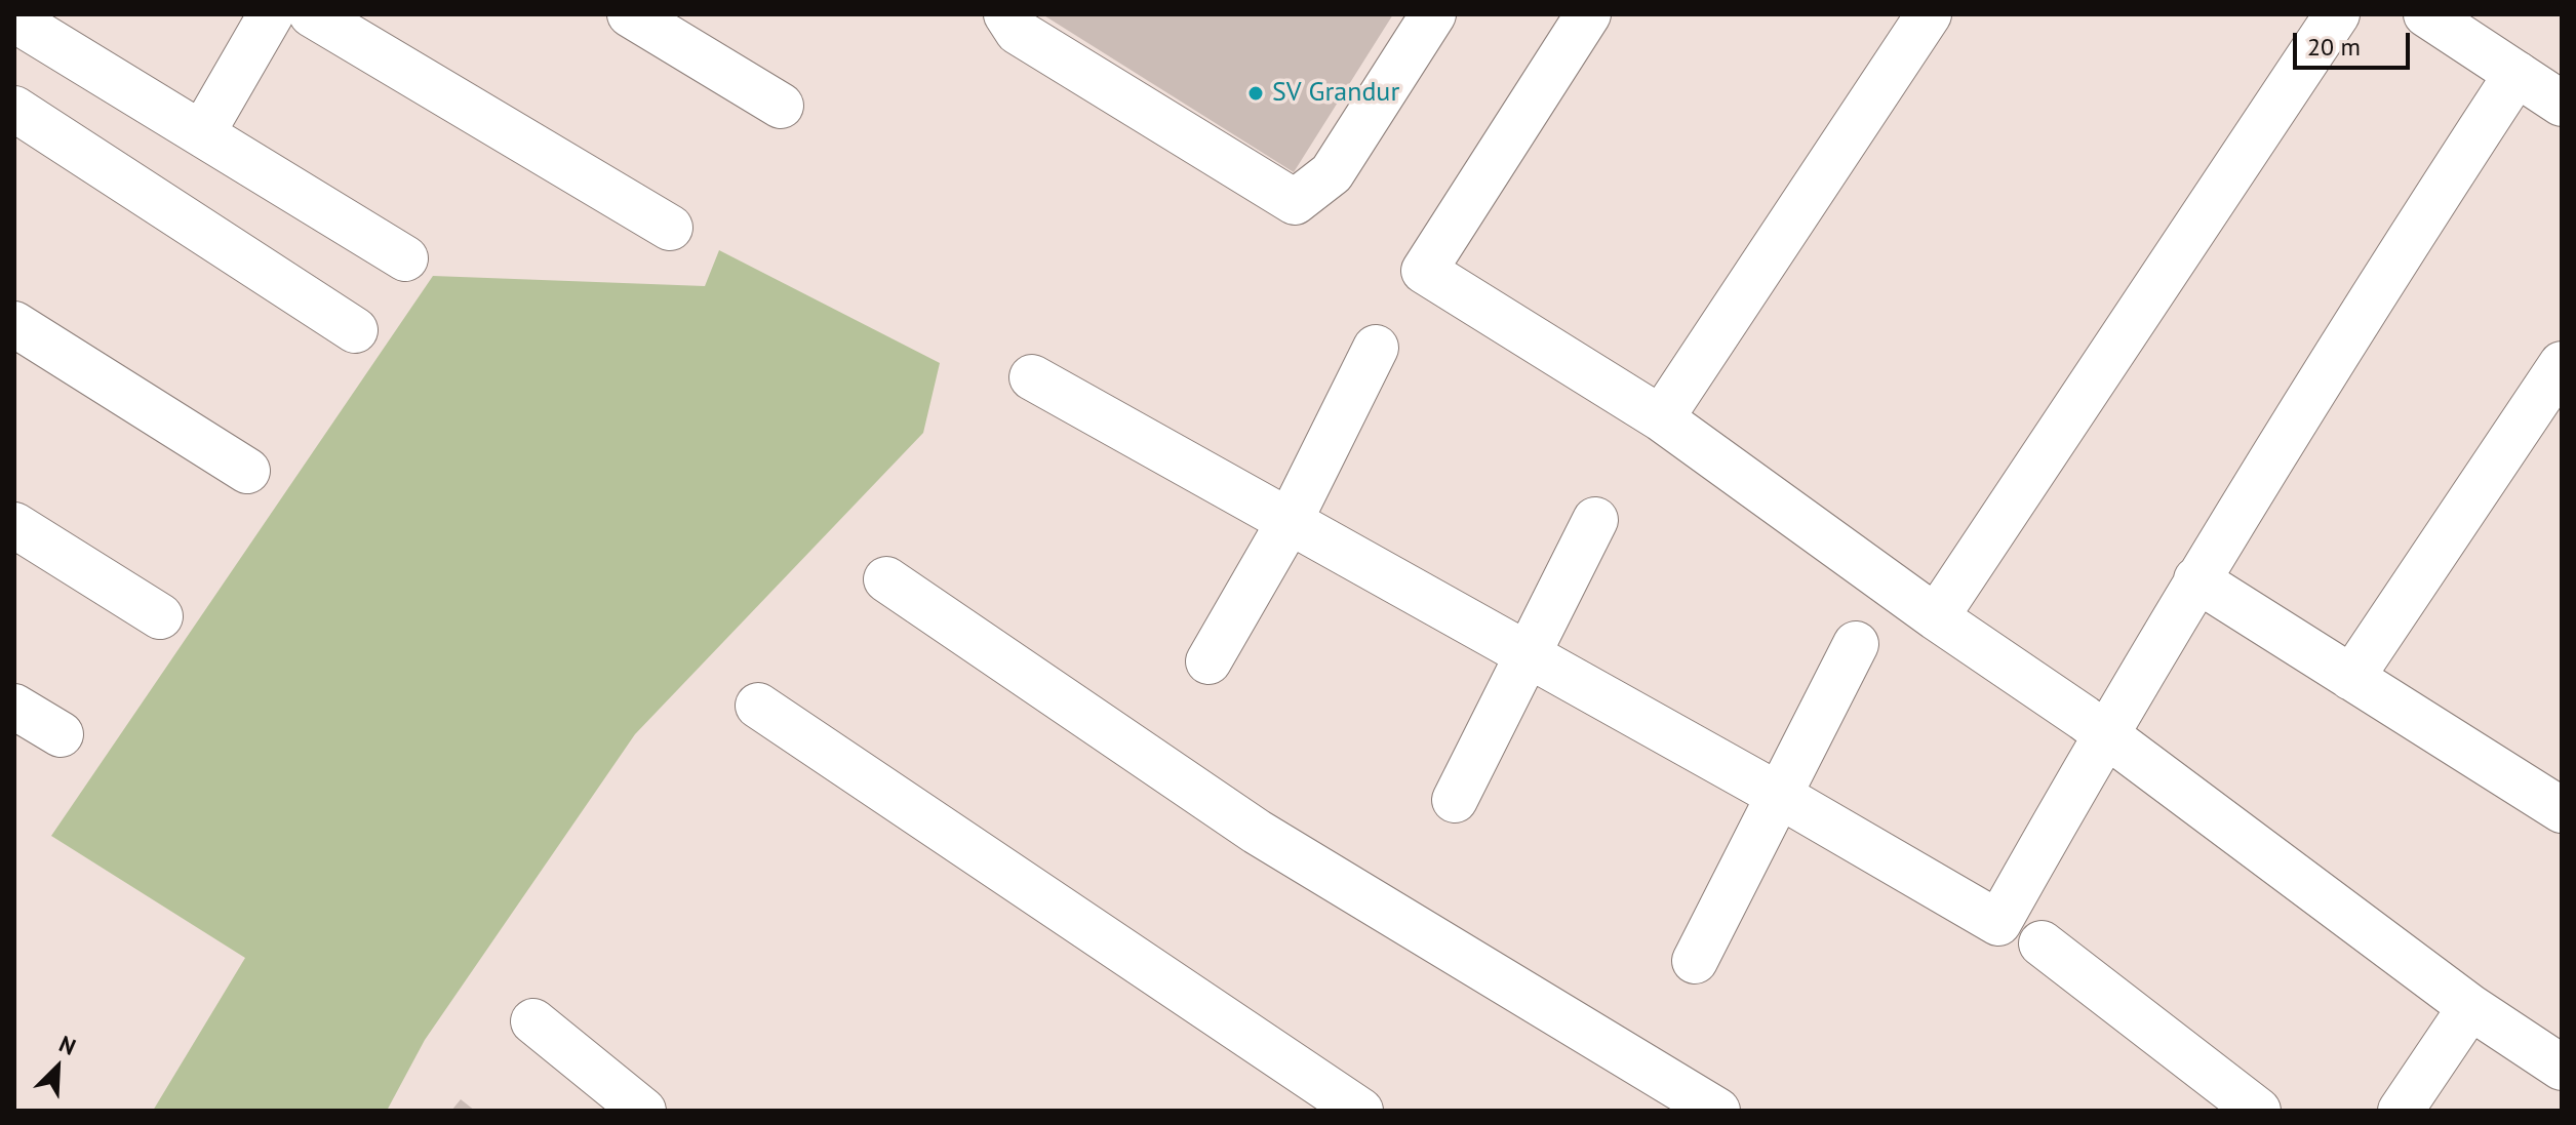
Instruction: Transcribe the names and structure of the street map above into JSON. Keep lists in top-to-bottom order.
{
  "places": ["SV Grandur"],
  "scale_bar": "20 m",
  "north": "top right"
}
